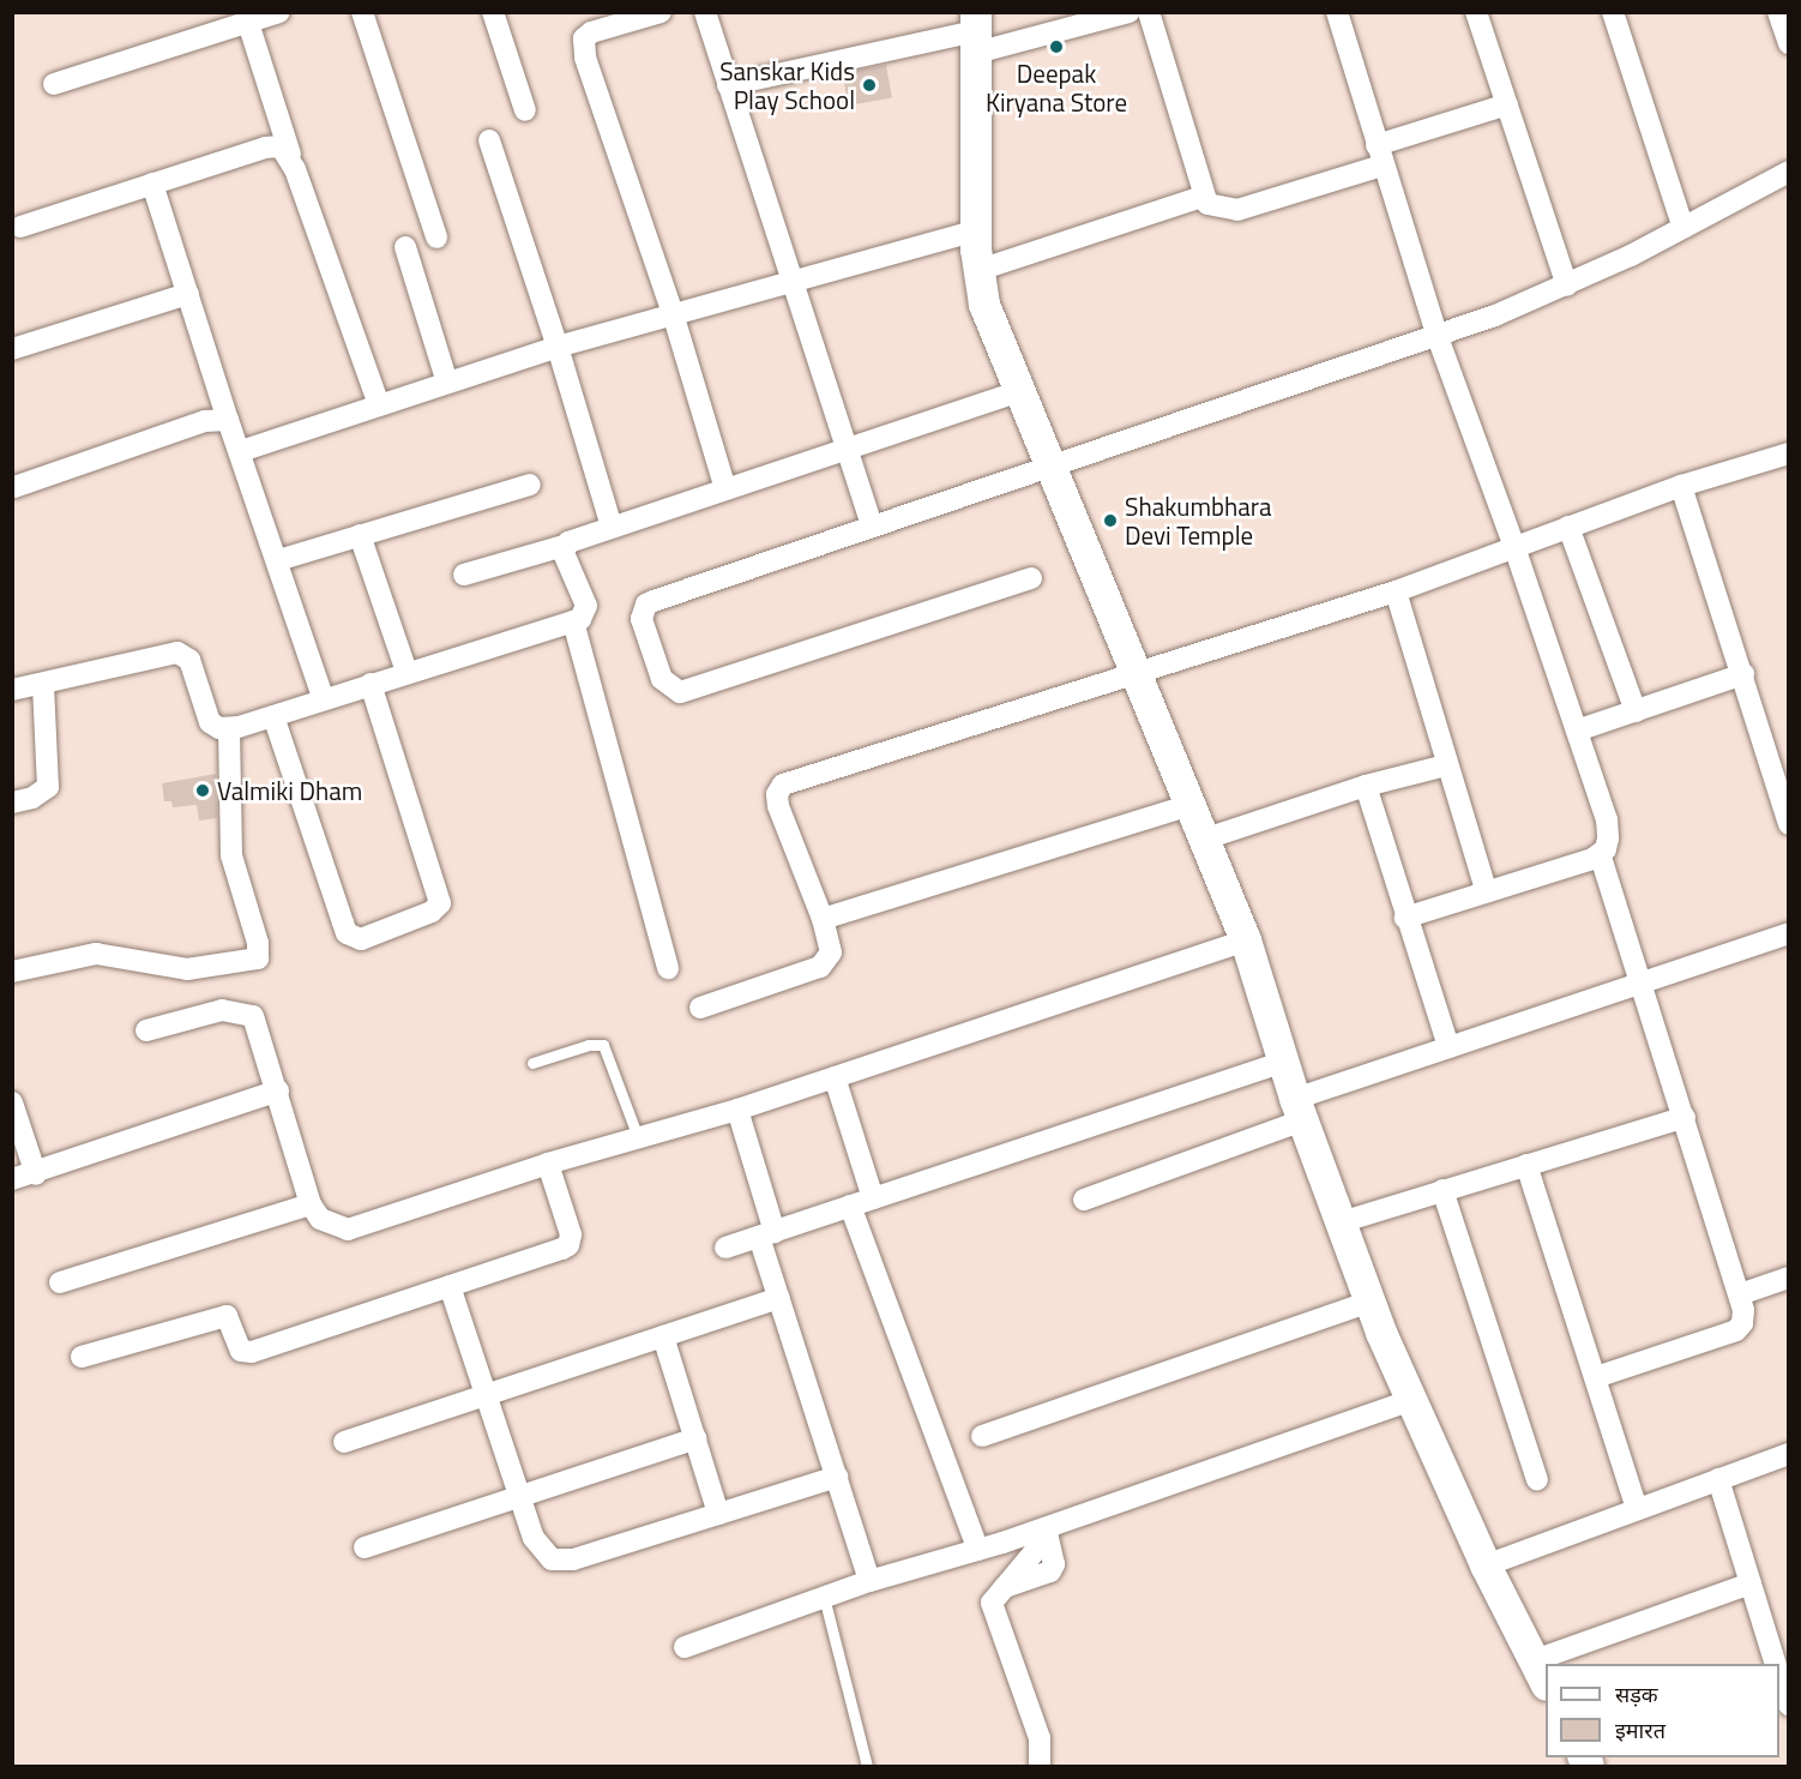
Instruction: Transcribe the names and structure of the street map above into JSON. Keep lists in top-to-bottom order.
{
  "places": [
    "Deepak Kiryana Store",
    "Sanskar Kids Play School",
    "Shakumbhara Devi Temple",
    "Valmiki Dham"
  ],
  "legend": ["सड़क", "इमारत"]
}
